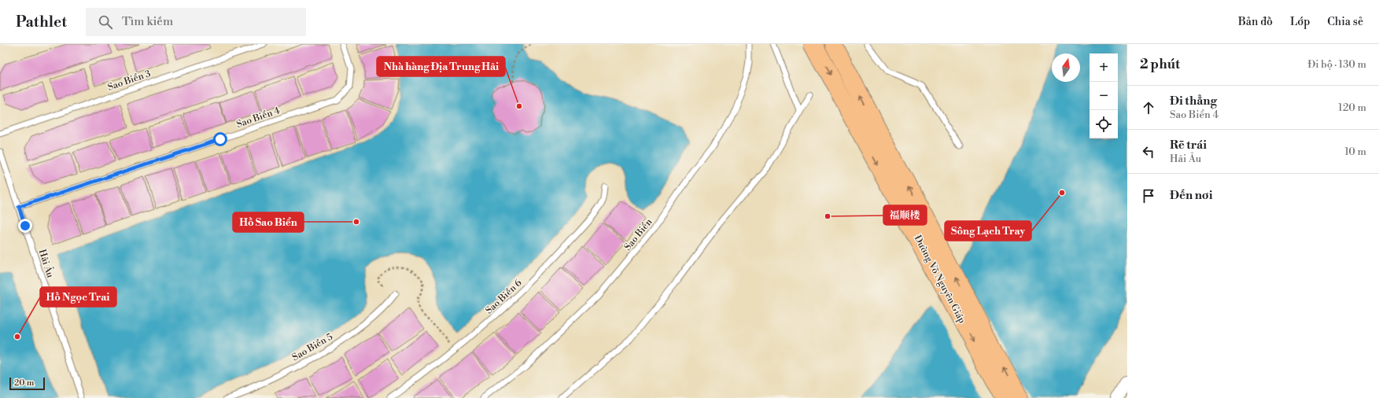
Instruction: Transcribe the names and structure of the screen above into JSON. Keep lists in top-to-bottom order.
{
  "streets": {
    "main road": ["Đường Võ Nguyên Giáp"],
    "lane": [
      "Sao Biển 3",
      "Sao Biển 4",
      "Sao Biển",
      "Hải Âu",
      "Sao Biển 6",
      "Sao Biển 5"
    ]
  },
  "crossings": [
    ["Sao Biển 4", "Hải Âu"]
  ],
  "places": [
    "Nhà hàng Địa Trung Hải",
    "Sông Lạch Tray",
    "福顺楼",
    "Hồ Sao Biển",
    "Hồ Ngọc Trai"
  ],
  "scale_bar": "20 m",
  "north": "top",
  "page": {
    "header": "Pathlet",
    "search": "Tìm kiếm",
    "nav": ["Bản đồ", "Lớp", "Chia sẻ"],
    "heading": ["2 phút", "Đi bộ · 130 m"],
    "map_buttons": ["+", "−"],
    "list": [
      ["Đi thẳng", "Sao Biển 4", "120 m"],
      ["Rẽ trái", "Hải Âu", "10 m"],
      "Đến nơi"
    ],
    "scale": "20 m"
  }
}
